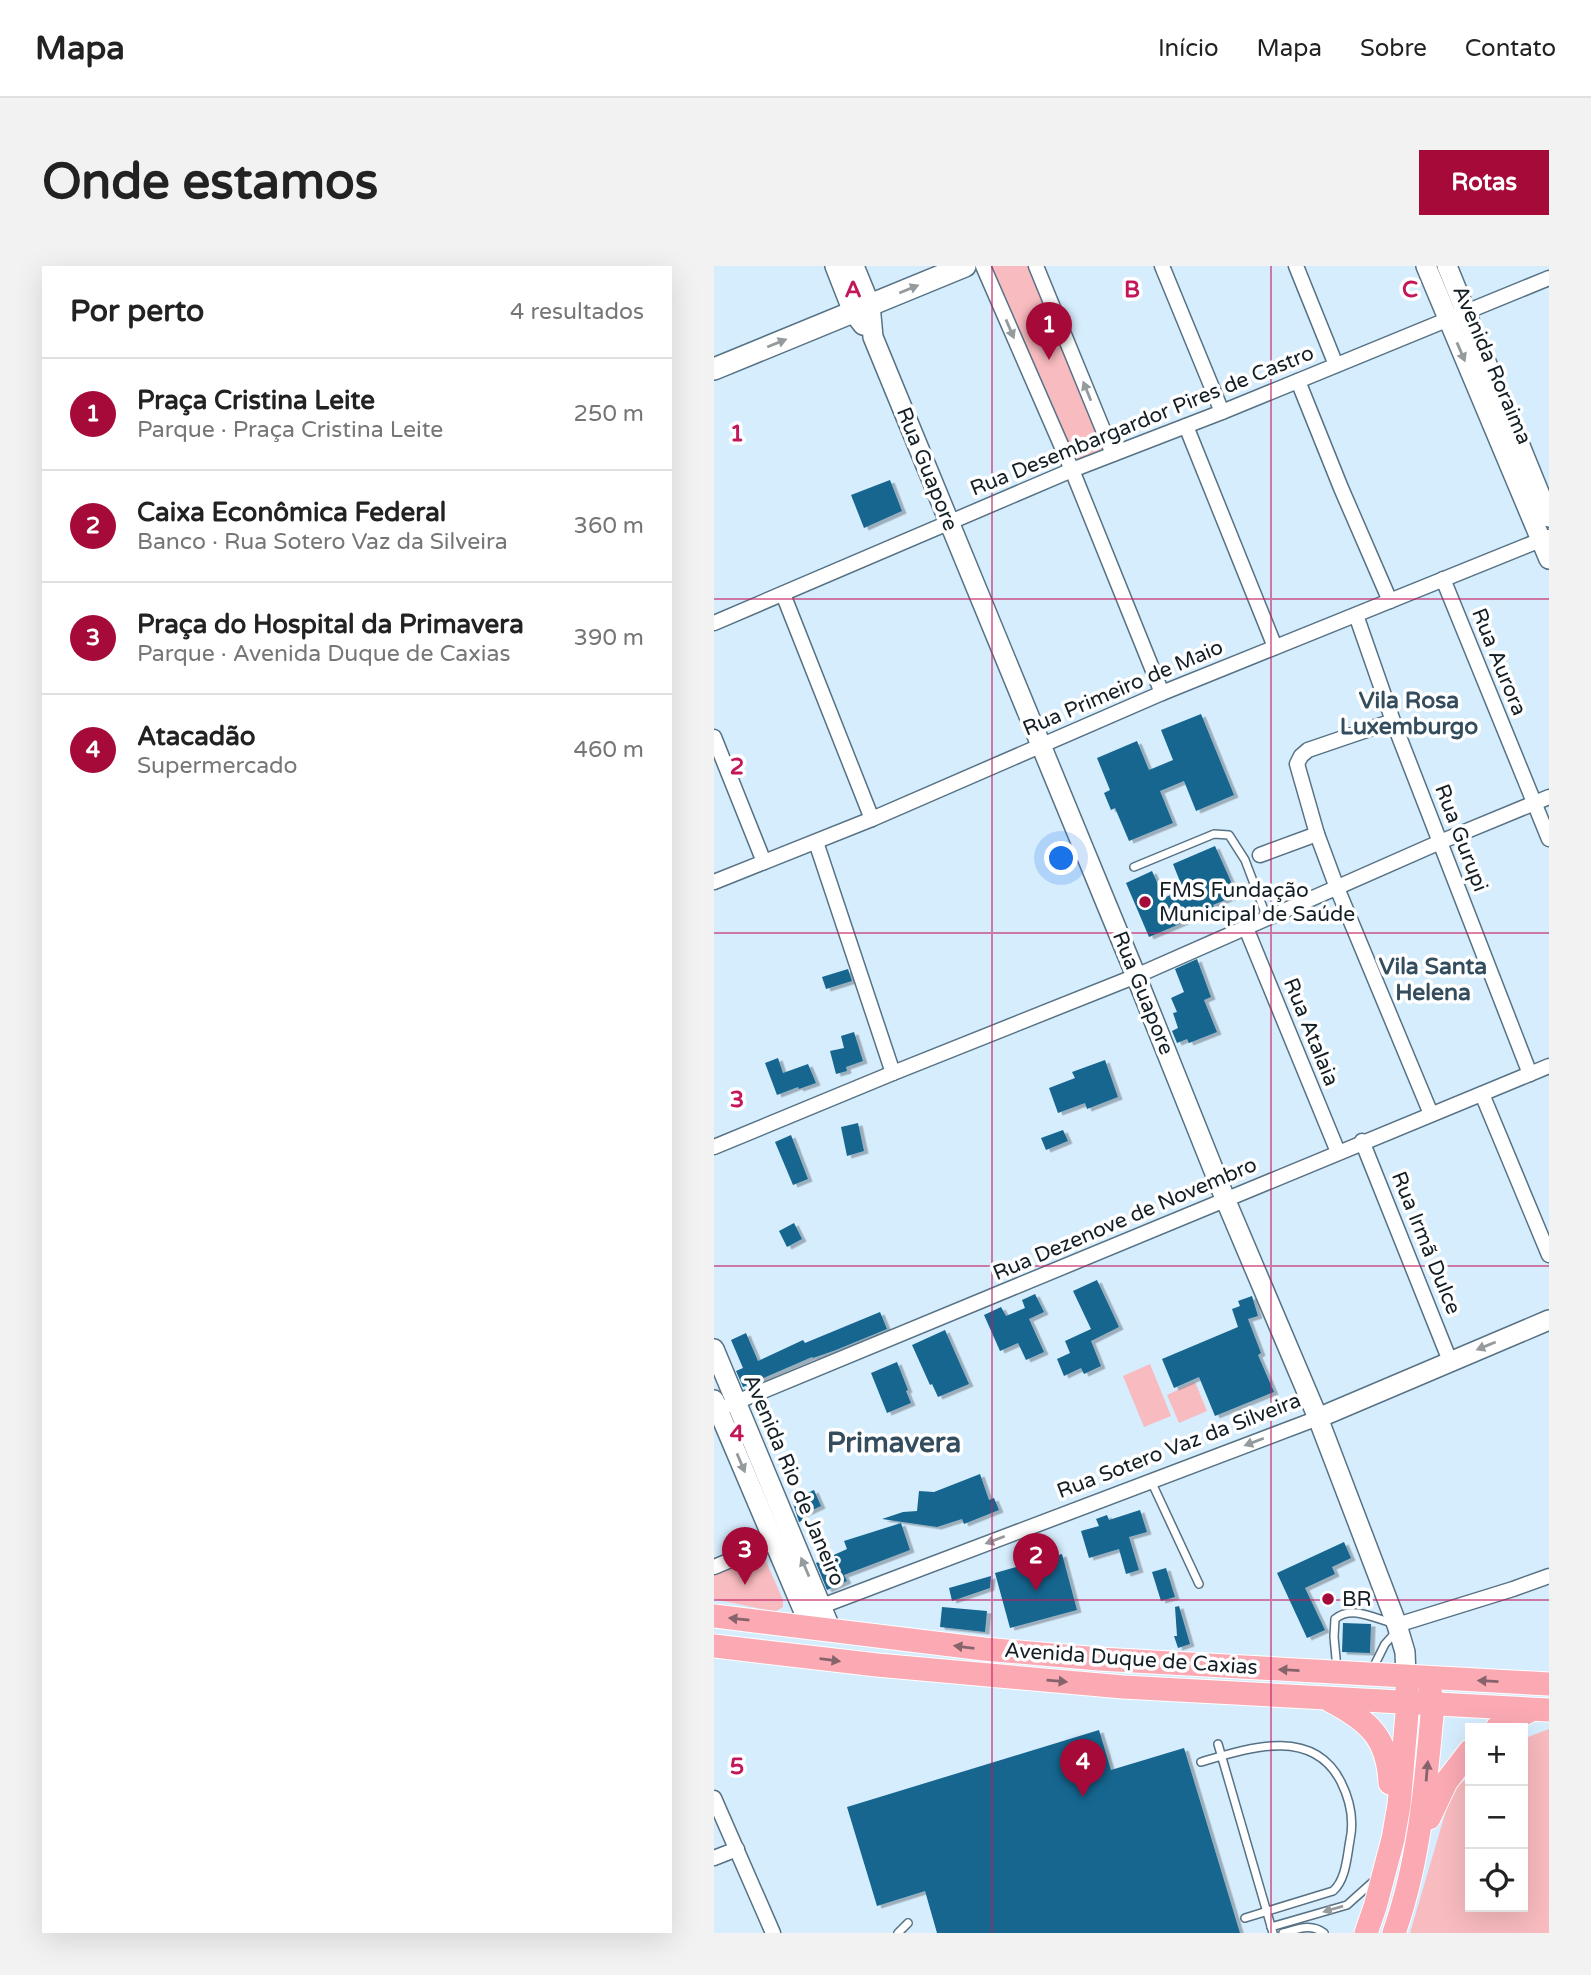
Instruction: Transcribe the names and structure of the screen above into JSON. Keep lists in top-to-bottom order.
{
  "streets": {
    "main road": ["Avenida Duque de Caxias"],
    "street": [
      "Avenida Roraima",
      "Rua Desembargardor Pires de Castro",
      "Rua Guapore",
      "Rua Aurora",
      "Rua Primeiro de Maio",
      "Rua Gurupi",
      "Rua Atalaia",
      "Rua Dezenove de Novembro",
      "Rua Irmã Dulce",
      "Rua Sotero Vaz da Silveira",
      "Avenida Rio de Janeiro"
    ]
  },
  "crossings": [
    ["Avenida Roraima", "Rua Desembargardor Pires de Castro"],
    ["Avenida Roraima", "Rua Primeiro de Maio"],
    ["Rua Desembargardor Pires de Castro", "Rua Guapore"],
    ["Rua Guapore", "Rua Primeiro de Maio"],
    ["Rua Guapore", "Rua Dezenove de Novembro"],
    ["Rua Guapore", "Rua Sotero Vaz da Silveira"],
    ["Rua Guapore", "Avenida Duque de Caxias"],
    ["Rua Aurora", "Rua Primeiro de Maio"],
    ["Rua Primeiro de Maio", "Rua Gurupi"],
    ["Rua Gurupi", "Rua Dezenove de Novembro"],
    ["Rua Atalaia", "Rua Dezenove de Novembro"],
    ["Rua Dezenove de Novembro", "Rua Irmã Dulce"],
    ["Rua Dezenove de Novembro", "Avenida Rio de Janeiro"],
    ["Rua Irmã Dulce", "Rua Sotero Vaz da Silveira"],
    ["Rua Sotero Vaz da Silveira", "Avenida Rio de Janeiro"],
    ["Avenida Rio de Janeiro", "Avenida Duque de Caxias"]
  ],
  "one_way": ["Rua Sotero Vaz da Silveira"],
  "districts": ["Vila Rosa Luxemburgo", "Vila Santa Helena", "Primavera"],
  "places": ["FMS Fundação Municipal de Saúde", "BR"],
  "page": {
    "header": "Mapa",
    "nav": [
      "Início",
      "Mapa",
      "Sobre",
      "Contato"
    ],
    "buttons": "Rotas",
    "title": "Onde estamos",
    "heading": ["Por perto", "4 resultados"],
    "pins": [
      "1",
      "3",
      "2",
      "4"
    ],
    "list": [
      {
        "mark": "1",
        "name": "Praça Cristina Leite",
        "note": "Parque · Praça Cristina Leite",
        "value": "250 m"
      },
      {
        "mark": "2",
        "name": "Caixa Econômica Federal",
        "note": "Banco · Rua Sotero Vaz da Silveira",
        "value": "360 m"
      },
      {
        "mark": "3",
        "name": "Praça do Hospital da Primavera",
        "note": "Parque · Avenida Duque de Caxias",
        "value": "390 m"
      },
      {
        "mark": "4",
        "name": "Atacadão",
        "note": "Supermercado",
        "value": "460 m"
      }
    ],
    "map_buttons": ["+", "−"]
  },
  "grid": {
    "columns": ["A", "B", "C"],
    "rows": [
      "1",
      "2",
      "3",
      "4",
      "5"
    ]
  }
}
